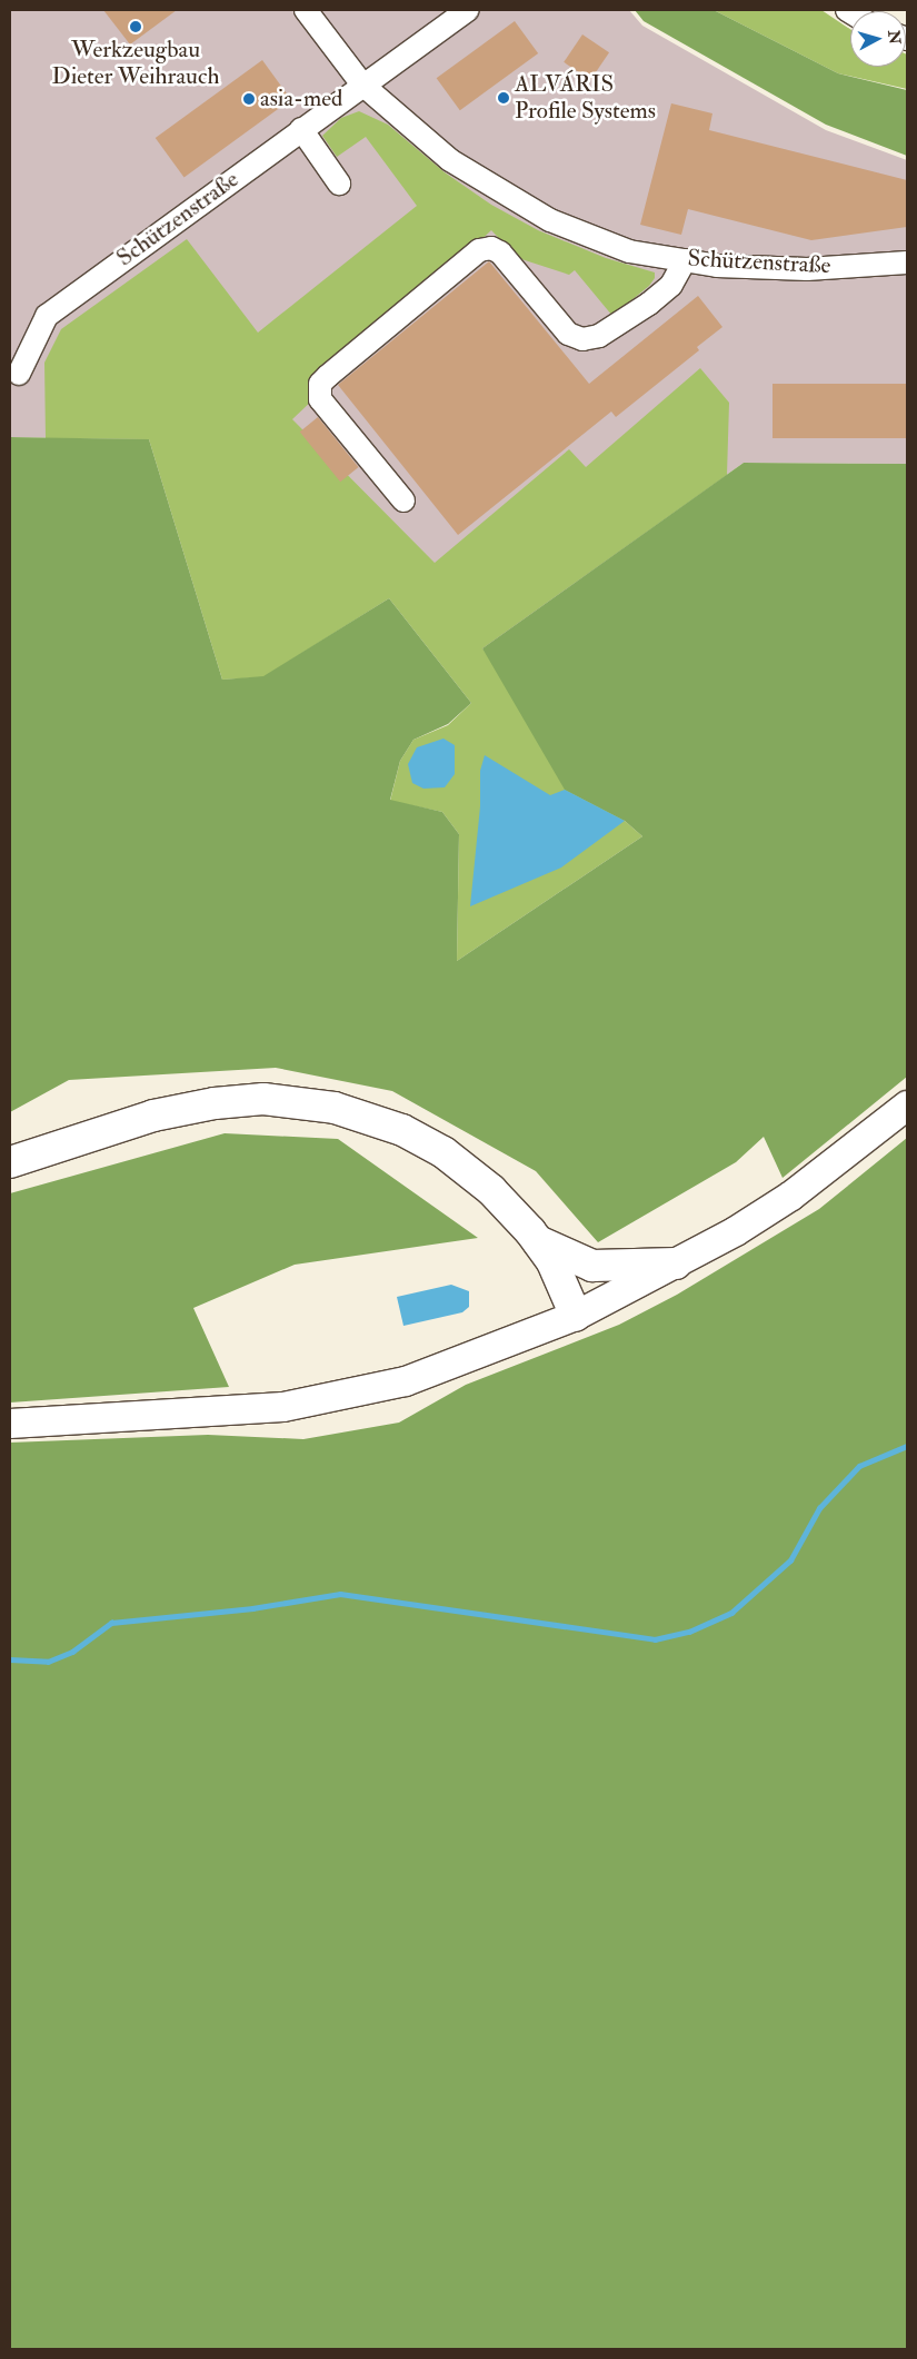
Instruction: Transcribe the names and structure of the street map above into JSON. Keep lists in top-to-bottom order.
{
  "streets": {
    "street": ["Schützenstraße"]
  },
  "places": ["Werkzeugbau Dieter Weihrauch", "ALVÁRIS Profile Systems", "asia-med"],
  "north": "right"
}
